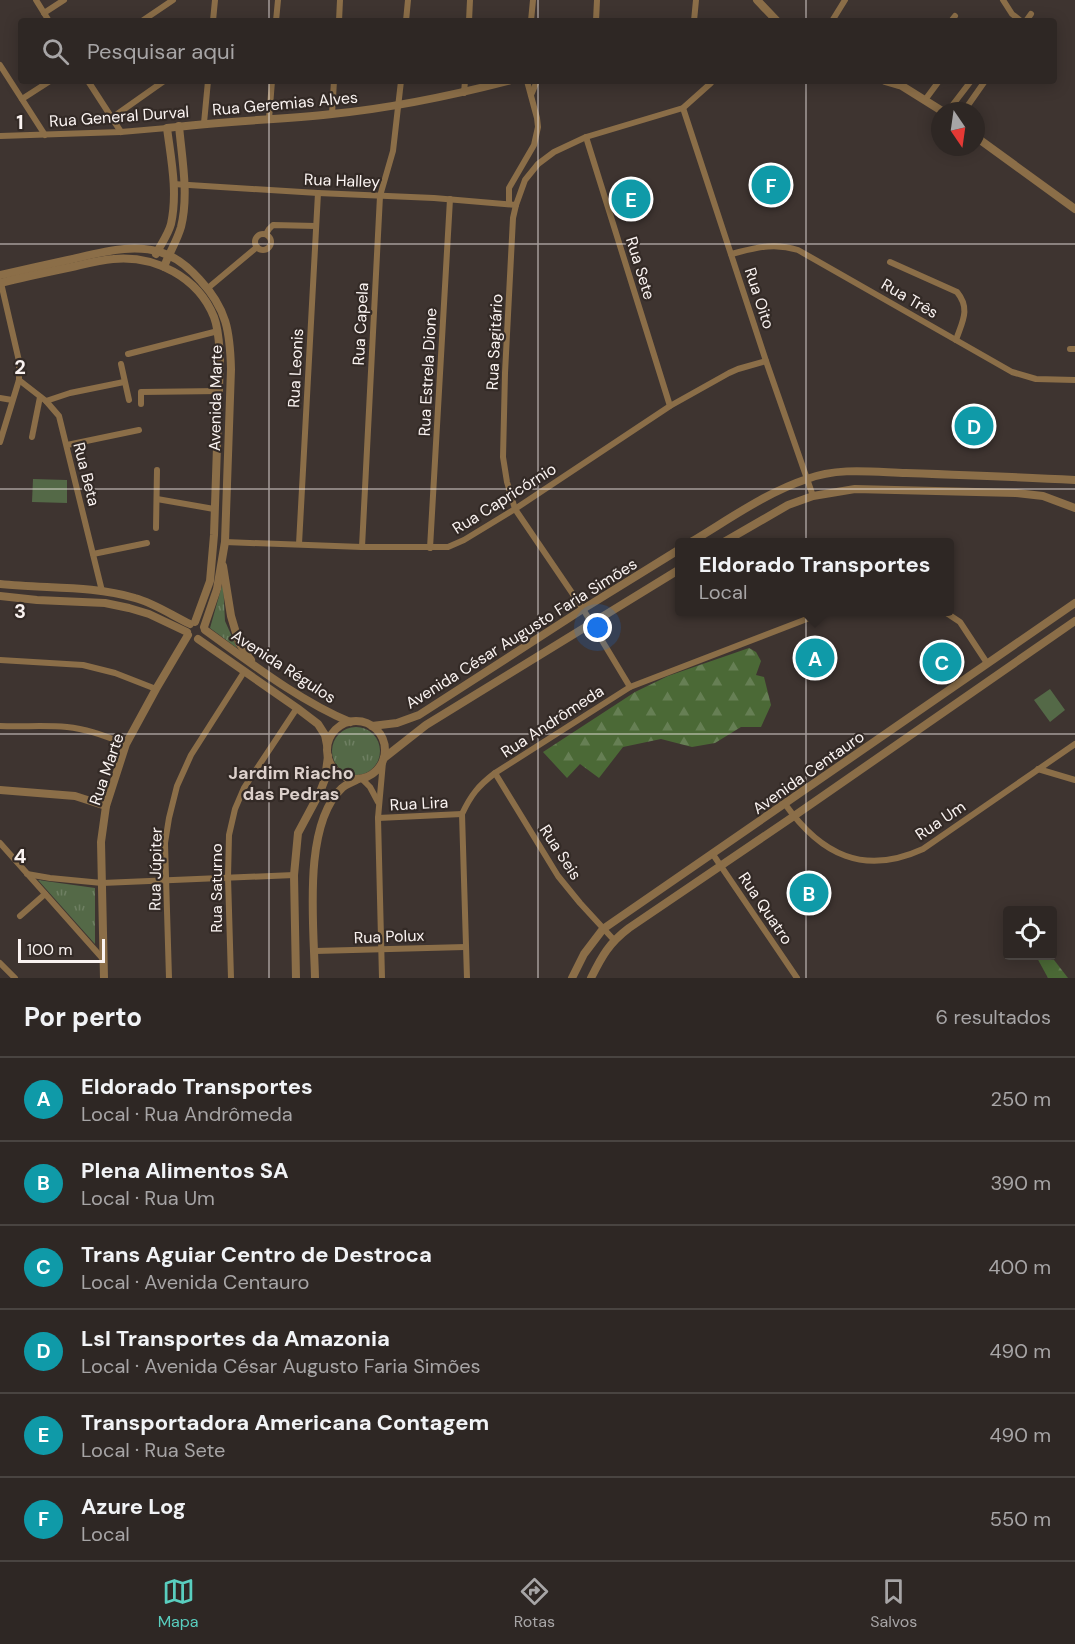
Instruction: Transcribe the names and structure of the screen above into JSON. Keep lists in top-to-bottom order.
{
  "streets": {
    "street": [
      "Rua Geremias Alves",
      "Rua General Durval",
      "Rua Halley",
      "Rua Sete",
      "Rua Oito",
      "Rua Três",
      "Rua Capela",
      "Rua Sagitário",
      "Rua Leonis",
      "Rua Estrela Dione",
      "Avenida Marte",
      "Rua Beta",
      "Rua Capricórnio",
      "Avenida César Augusto Faria Simões",
      "Avenida Régulos",
      "Rua Andrômeda",
      "Rua Marte",
      "Avenida Centauro",
      "Rua Lira",
      "Rua Um",
      "Rua Seis",
      "Rua Júpiter",
      "Rua Saturno",
      "Rua Quatro",
      "Rua Polux"
    ]
  },
  "crossings": [
    ["Rua Geremias Alves", "Rua General Durval"],
    ["Rua Geremias Alves", "Rua Capela"],
    ["Rua Halley", "Rua Capela"],
    ["Rua Halley", "Rua Sagitário"],
    ["Rua Halley", "Rua Leonis"],
    ["Rua Halley", "Rua Estrela Dione"],
    ["Rua Sete", "Rua Sagitário"],
    ["Rua Sete", "Rua Capricórnio"],
    ["Rua Oito", "Rua Três"],
    ["Rua Oito", "Rua Sagitário"],
    ["Rua Oito", "Rua Capricórnio"],
    ["Rua Capela", "Rua Capricórnio"],
    ["Rua Sagitário", "Rua Capricórnio"],
    ["Rua Sagitário", "Avenida César Augusto Faria Simões"],
    ["Rua Sagitário", "Rua Andrômeda"],
    ["Rua Leonis", "Rua Capricórnio"],
    ["Rua Estrela Dione", "Rua Capricórnio"],
    ["Avenida Marte", "Rua Capricórnio"],
    ["Avenida Marte", "Avenida Régulos"],
    ["Avenida Marte", "Rua Marte"],
    ["Rua Beta", "Avenida Régulos"],
    ["Avenida César Augusto Faria Simões", "Avenida Régulos"],
    ["Avenida Régulos", "Rua Marte"],
    ["Avenida Régulos", "Rua Júpiter"],
    ["Avenida Régulos", "Rua Saturno"],
    ["Rua Andrômeda", "Rua Lira"],
    ["Rua Andrômeda", "Rua Seis"],
    ["Avenida Centauro", "Rua Um"],
    ["Avenida Centauro", "Rua Seis"],
    ["Avenida Centauro", "Rua Quatro"]
  ],
  "districts": ["Jardim Riacho das Pedras"],
  "scale_bar": "100 m",
  "north": "bottom",
  "page": {
    "search": "Pesquisar aqui",
    "pins": [
      "F",
      "E",
      "D",
      "A",
      "C",
      "B"
    ],
    "popup": ["Eldorado Transportes", "Local"],
    "scale": "100 m",
    "heading": ["Por perto", "6 resultados"],
    "list": [
      {
        "mark": "A",
        "name": "Eldorado Transportes",
        "note": "Local · Rua Andrômeda",
        "value": "250 m"
      },
      {
        "mark": "B",
        "name": "Plena Alimentos SA",
        "note": "Local · Rua Um",
        "value": "390 m"
      },
      {
        "mark": "C",
        "name": "Trans Aguiar Centro de Destroca",
        "note": "Local · Avenida Centauro",
        "value": "400 m"
      },
      {
        "mark": "D",
        "name": "Lsl Transportes da Amazonia",
        "note": "Local · Avenida César Augusto Faria Simões",
        "value": "490 m"
      },
      {
        "mark": "E",
        "name": "Transportadora Americana Contagem",
        "note": "Local · Rua Sete",
        "value": "490 m"
      },
      {
        "mark": "F",
        "name": "Azure Log",
        "note": "Local",
        "value": "550 m"
      }
    ],
    "nav": ["Mapa", "Rotas", "Salvos"]
  },
  "grid": {
    "rows": [
      "1",
      "2",
      "3",
      "4"
    ]
  }
}
